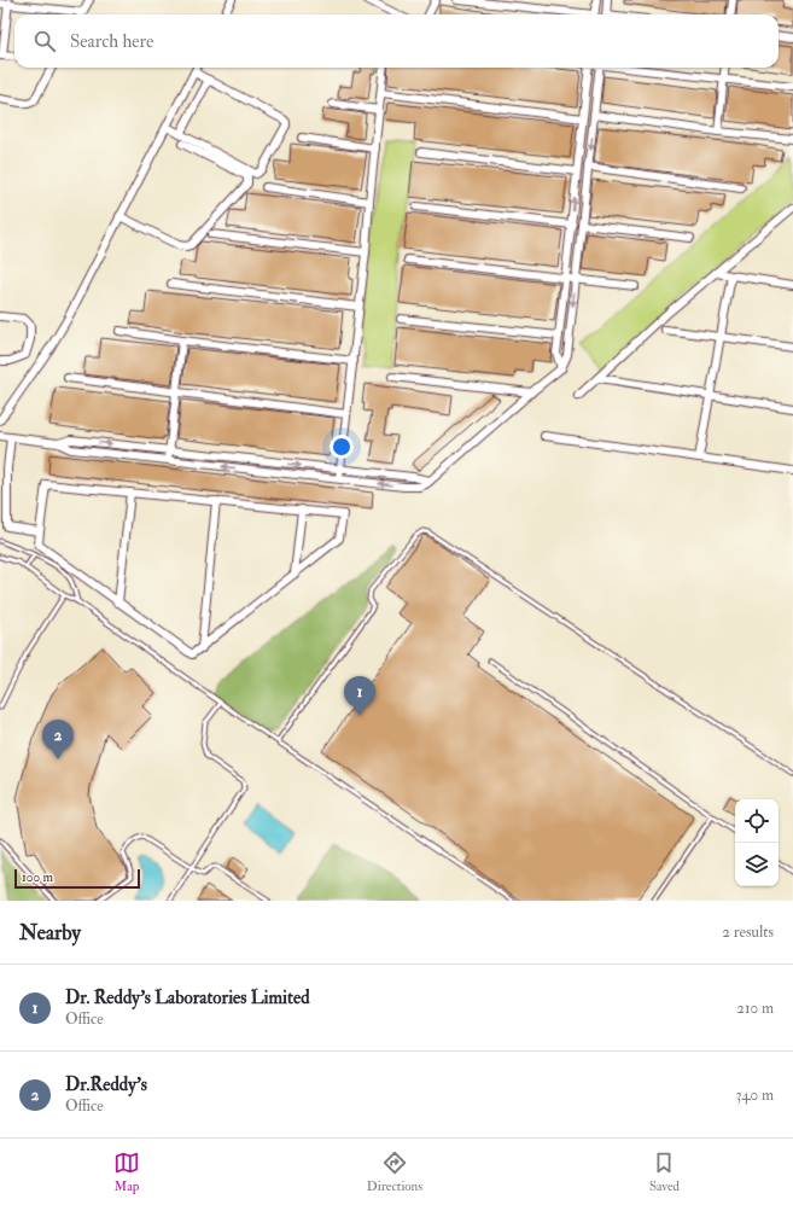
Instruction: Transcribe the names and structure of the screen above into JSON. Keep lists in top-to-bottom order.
{
  "scale_bar": "100 m",
  "page": {
    "search": "Search here",
    "pins": ["1", "2"],
    "scale": "100 m",
    "heading": ["Nearby", "2 results"],
    "list": [
      {
        "mark": "1",
        "name": "Dr. Reddy's Laboratories Limited",
        "note": "Office",
        "value": "210 m"
      },
      {
        "mark": "2",
        "name": "Dr.Reddy's",
        "note": "Office",
        "value": "340 m"
      }
    ],
    "nav": ["Map", "Directions", "Saved"]
  }
}
